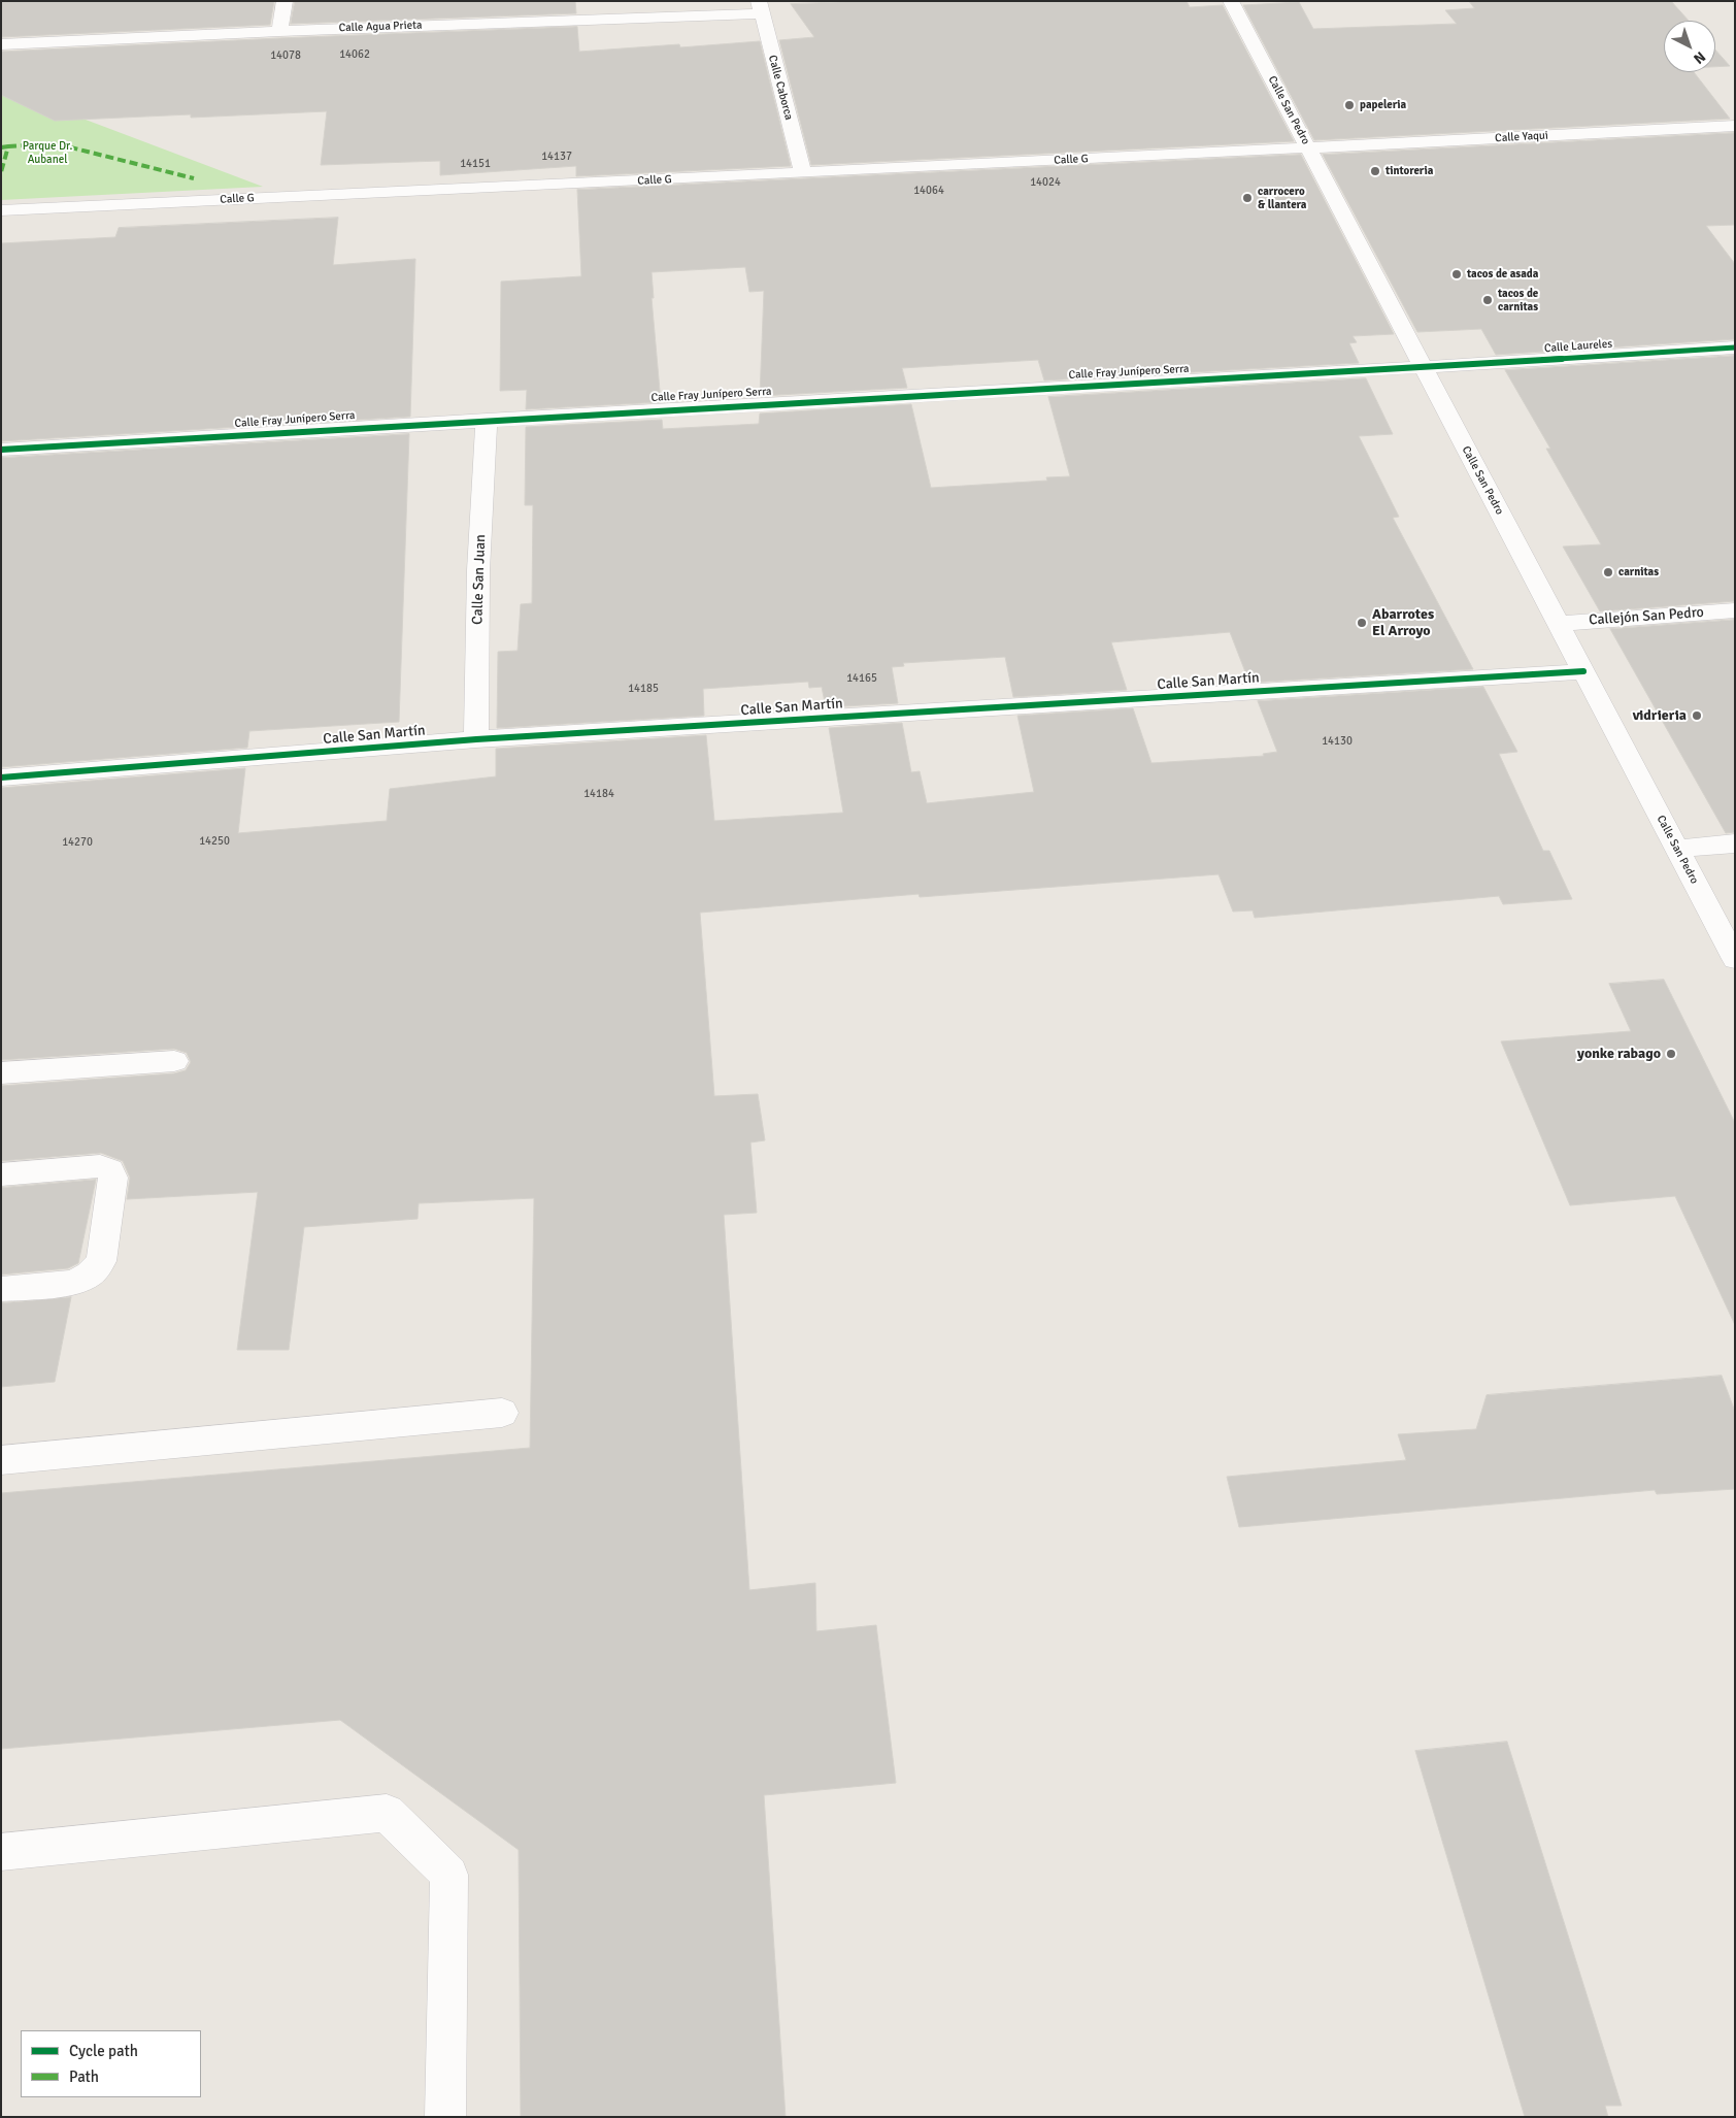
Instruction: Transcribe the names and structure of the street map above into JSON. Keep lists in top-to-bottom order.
{
  "streets": {
    "street": [
      "Calle Agua Prieta",
      "Calle Caborca",
      "Calle San Pedro",
      "Calle Yaqui",
      "Calle G",
      "Calle Laureles",
      "Calle Fray Junípero Serra",
      "Calle San Juan",
      "Callejón San Pedro",
      "Calle San Martín"
    ]
  },
  "crossings": [
    ["Calle Agua Prieta", "Calle Caborca"],
    ["Calle Caborca", "Calle G"],
    ["Calle San Pedro", "Calle Yaqui"],
    ["Calle San Pedro", "Calle G"],
    ["Calle San Pedro", "Calle Laureles"],
    ["Calle San Pedro", "Calle Fray Junípero Serra"],
    ["Calle San Pedro", "Callejón San Pedro"],
    ["Calle San Pedro", "Calle San Martín"],
    ["Calle Yaqui", "Calle G"],
    ["Calle Laureles", "Calle Fray Junípero Serra"],
    ["Calle Fray Junípero Serra", "Calle San Juan"],
    ["Calle San Juan", "Calle San Martín"]
  ],
  "parks": ["Parque Dr. Aubanel"],
  "places": [
    "papeleria",
    "tintoreria",
    "carrocero & llantera",
    "tacos de asada",
    "tacos de carnitas",
    "carnitas",
    "Abarrotes El Arroyo",
    "vidrieria",
    "yonke rabago"
  ],
  "house_numbers": [
    "14062",
    "14078",
    "14137",
    "14151",
    "14024",
    "14064",
    "14165",
    "14185",
    "14130",
    "14184",
    "14250",
    "14270"
  ],
  "legend": ["Cycle path", "Path"],
  "north": "bottom right"
}
